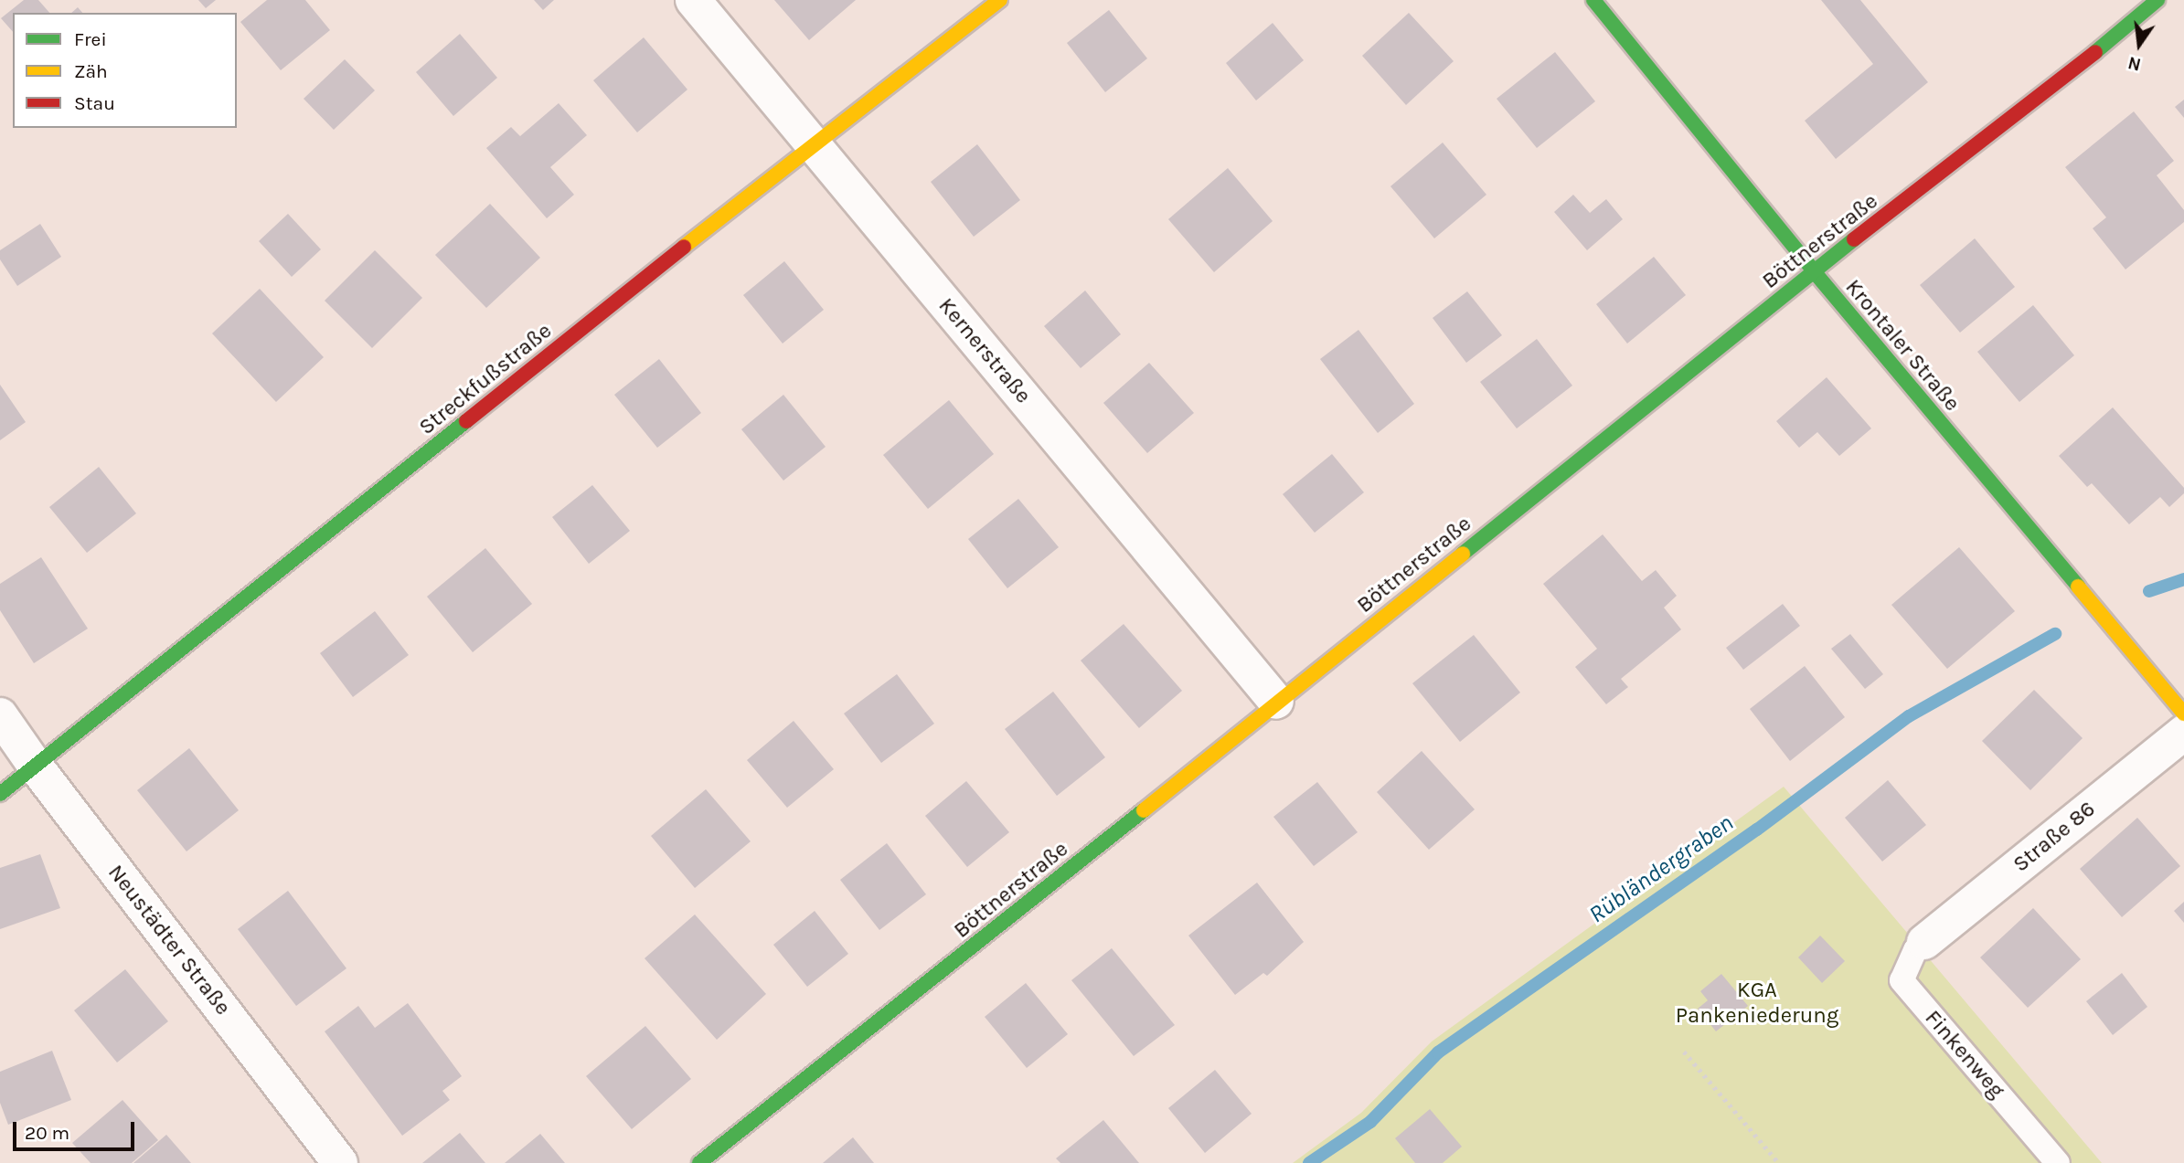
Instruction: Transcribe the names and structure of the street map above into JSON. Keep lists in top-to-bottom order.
{
  "streets": {
    "street": [
      "Böttnerstraße",
      "Krontaler Straße",
      "Kernerstraße",
      "Streckfußstraße",
      "Straße 86",
      "Neustädter Straße"
    ],
    "lane": ["Finkenweg"]
  },
  "crossings": [
    ["Böttnerstraße", "Krontaler Straße"],
    ["Böttnerstraße", "Kernerstraße"],
    ["Kernerstraße", "Streckfußstraße"],
    ["Streckfußstraße", "Neustädter Straße"],
    ["Straße 86", "Finkenweg"]
  ],
  "water": ["Rübländergraben"],
  "parks": ["KGA Pankeniederung"],
  "legend": ["Frei", "Zäh", "Stau"],
  "scale_bar": "20 m",
  "north": "bottom"
}
